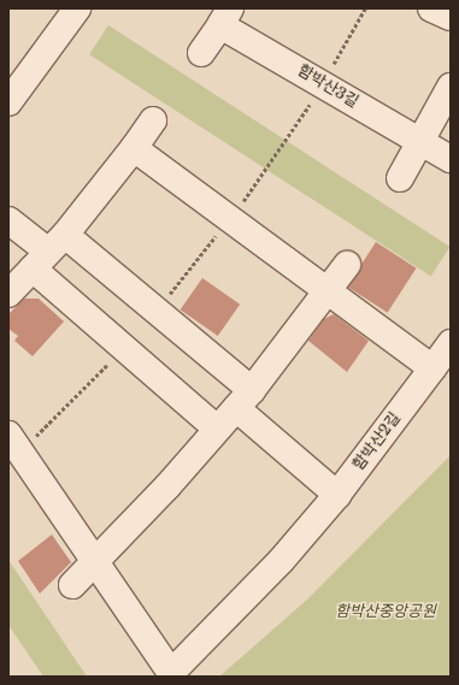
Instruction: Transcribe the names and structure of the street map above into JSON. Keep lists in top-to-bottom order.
{
  "streets": {
    "street": ["함박산3길", "함박산2길"]
  },
  "parks": ["함박산중앙공원"]
}
